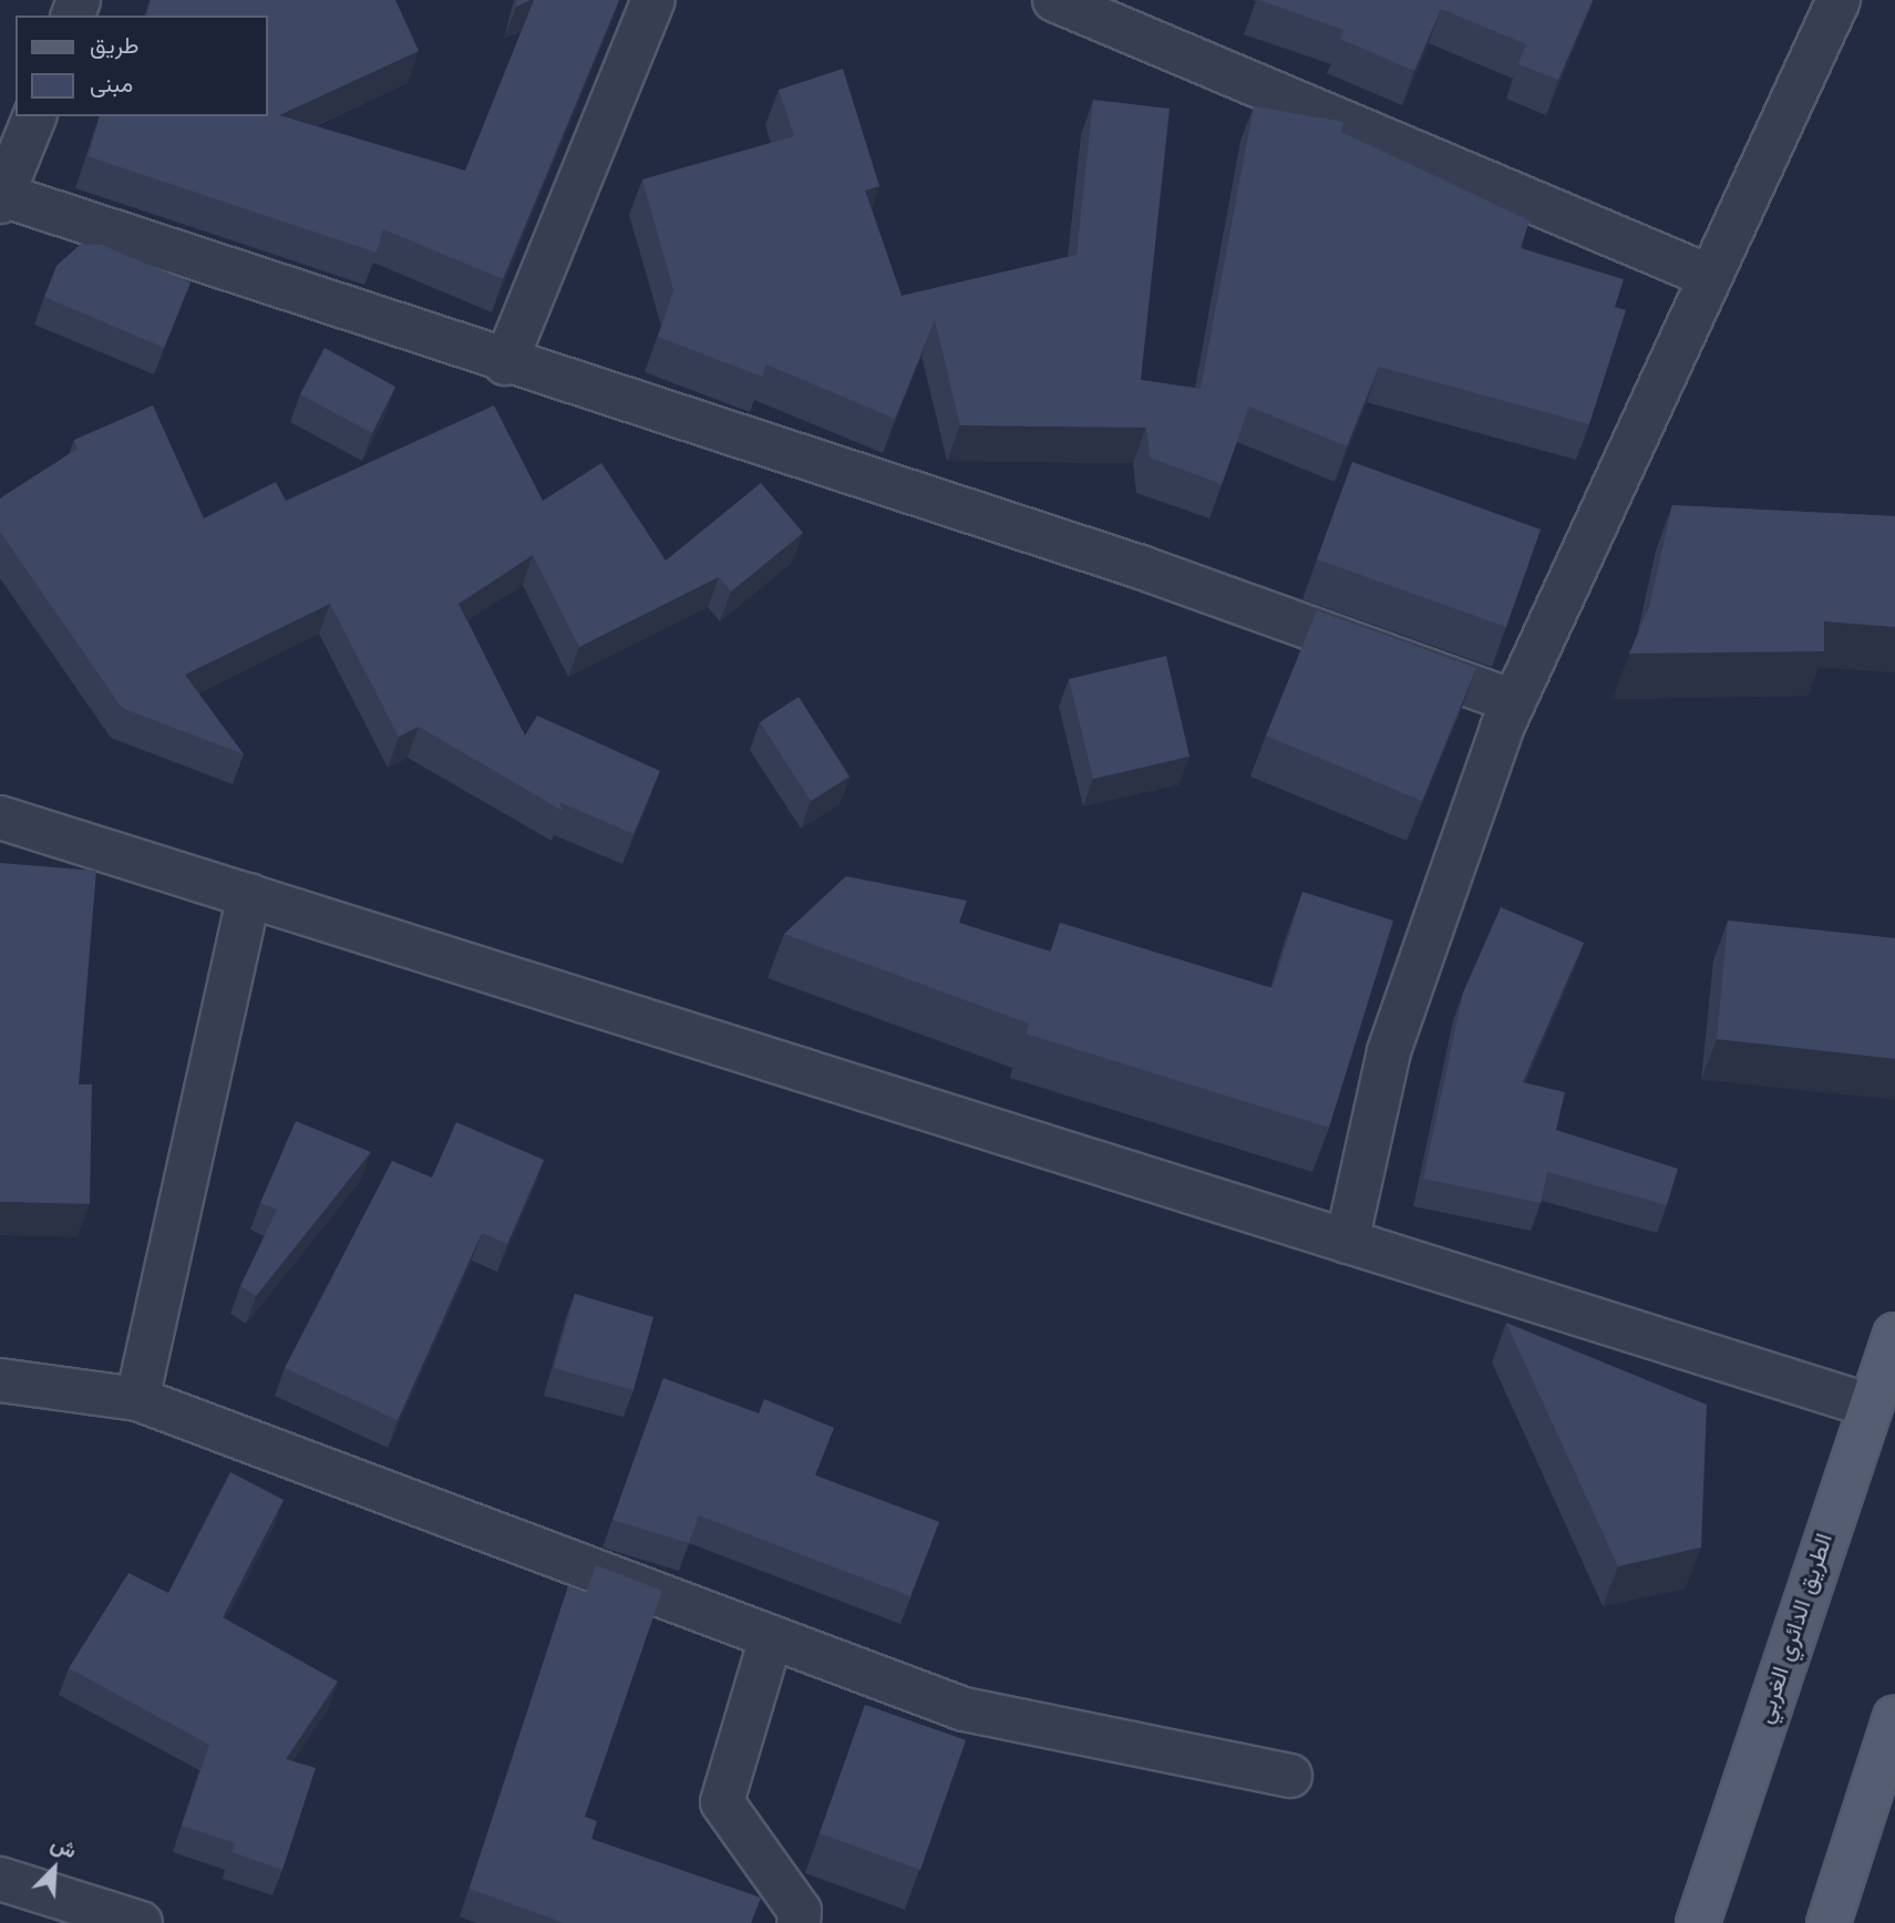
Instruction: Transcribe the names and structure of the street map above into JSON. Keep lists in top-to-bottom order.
{
  "streets": {
    "main road": ["الطريق الدائري الغربي"]
  },
  "legend": ["طريق", "مبنى"],
  "north": "top right"
}
